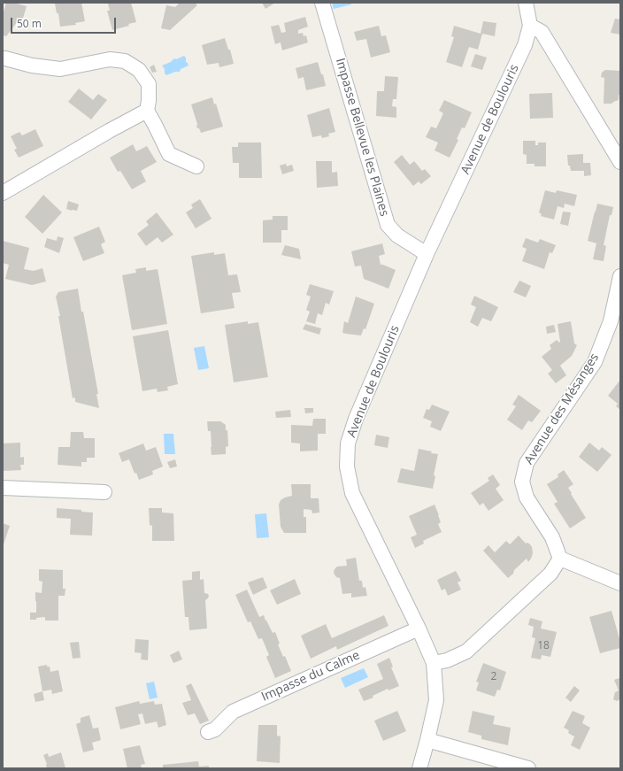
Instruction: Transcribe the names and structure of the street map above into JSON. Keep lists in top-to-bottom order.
{
  "streets": {
    "street": [
      "Avenue de Boulouris",
      "Impasse Bellevue les Plaines",
      "Avenue des Mésanges",
      "Impasse du Calme"
    ]
  },
  "crossings": [
    ["Avenue de Boulouris", "Impasse Bellevue les Plaines"],
    ["Avenue de Boulouris", "Impasse du Calme"]
  ],
  "house_numbers": ["18", "2"],
  "scale_bar": "50 m"
}
